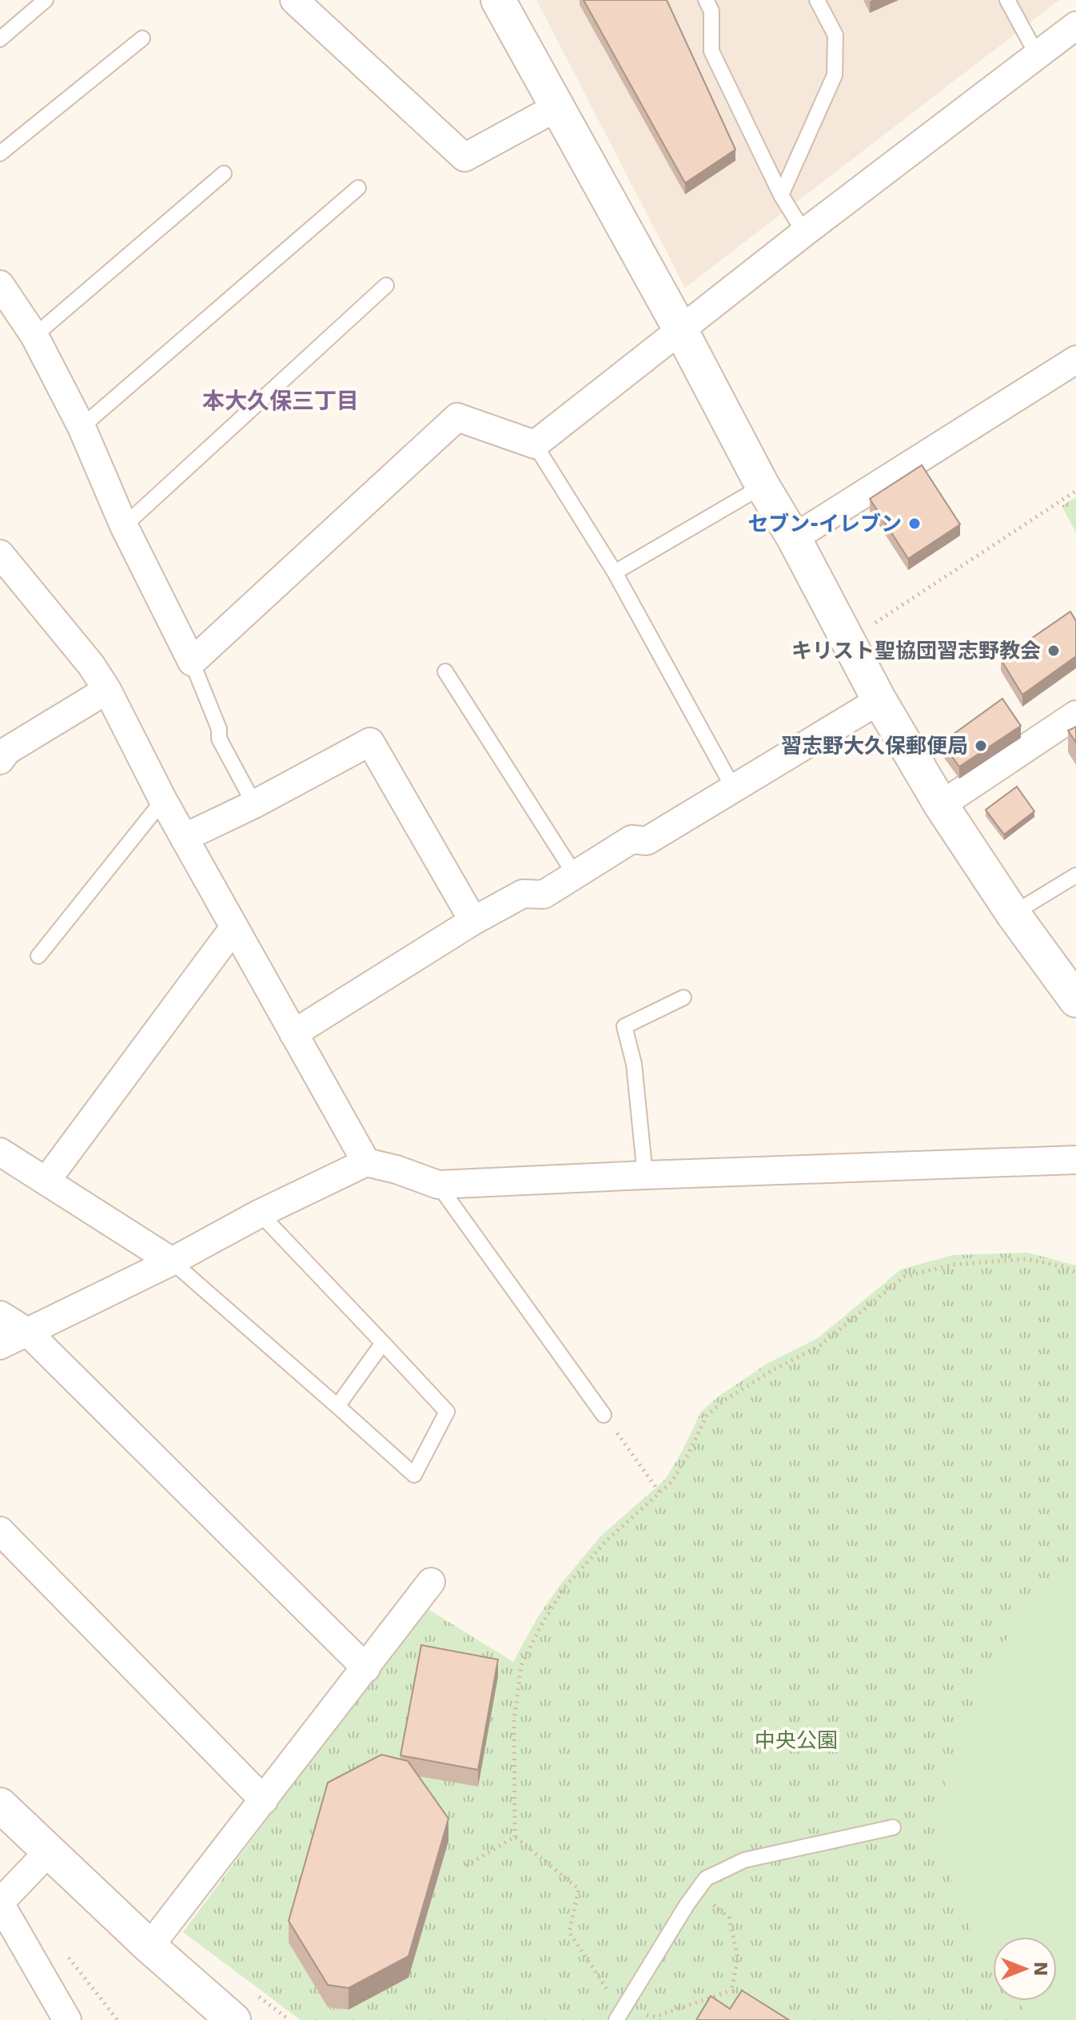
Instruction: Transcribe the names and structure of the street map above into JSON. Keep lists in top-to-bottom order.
{
  "districts": ["本大久保三丁目"],
  "parks": ["中央公園"],
  "places": ["セブン-イレブン", "キリスト聖協団習志野教会", "習志野大久保郵便局"],
  "north": "right"
}
